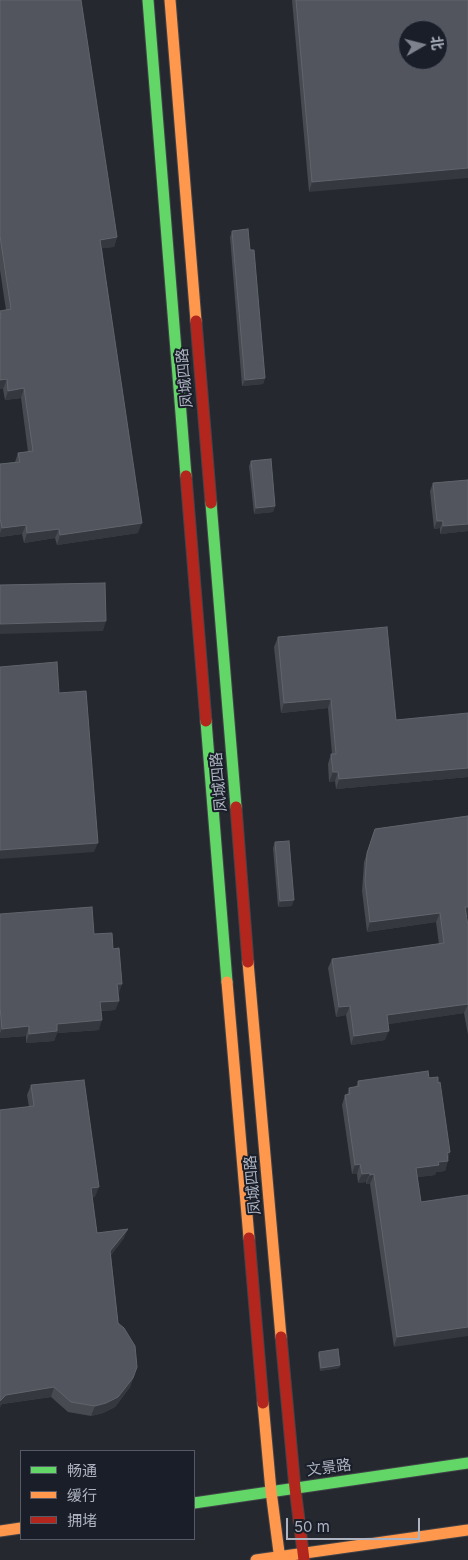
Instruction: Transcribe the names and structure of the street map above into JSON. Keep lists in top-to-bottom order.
{
  "streets": {
    "street": ["凤城四路", "文景路"]
  },
  "crossings": [
    ["凤城四路", "文景路"]
  ],
  "legend": ["畅通", "缓行", "拥堵"],
  "scale_bar": "50 m",
  "north": "right"
}
